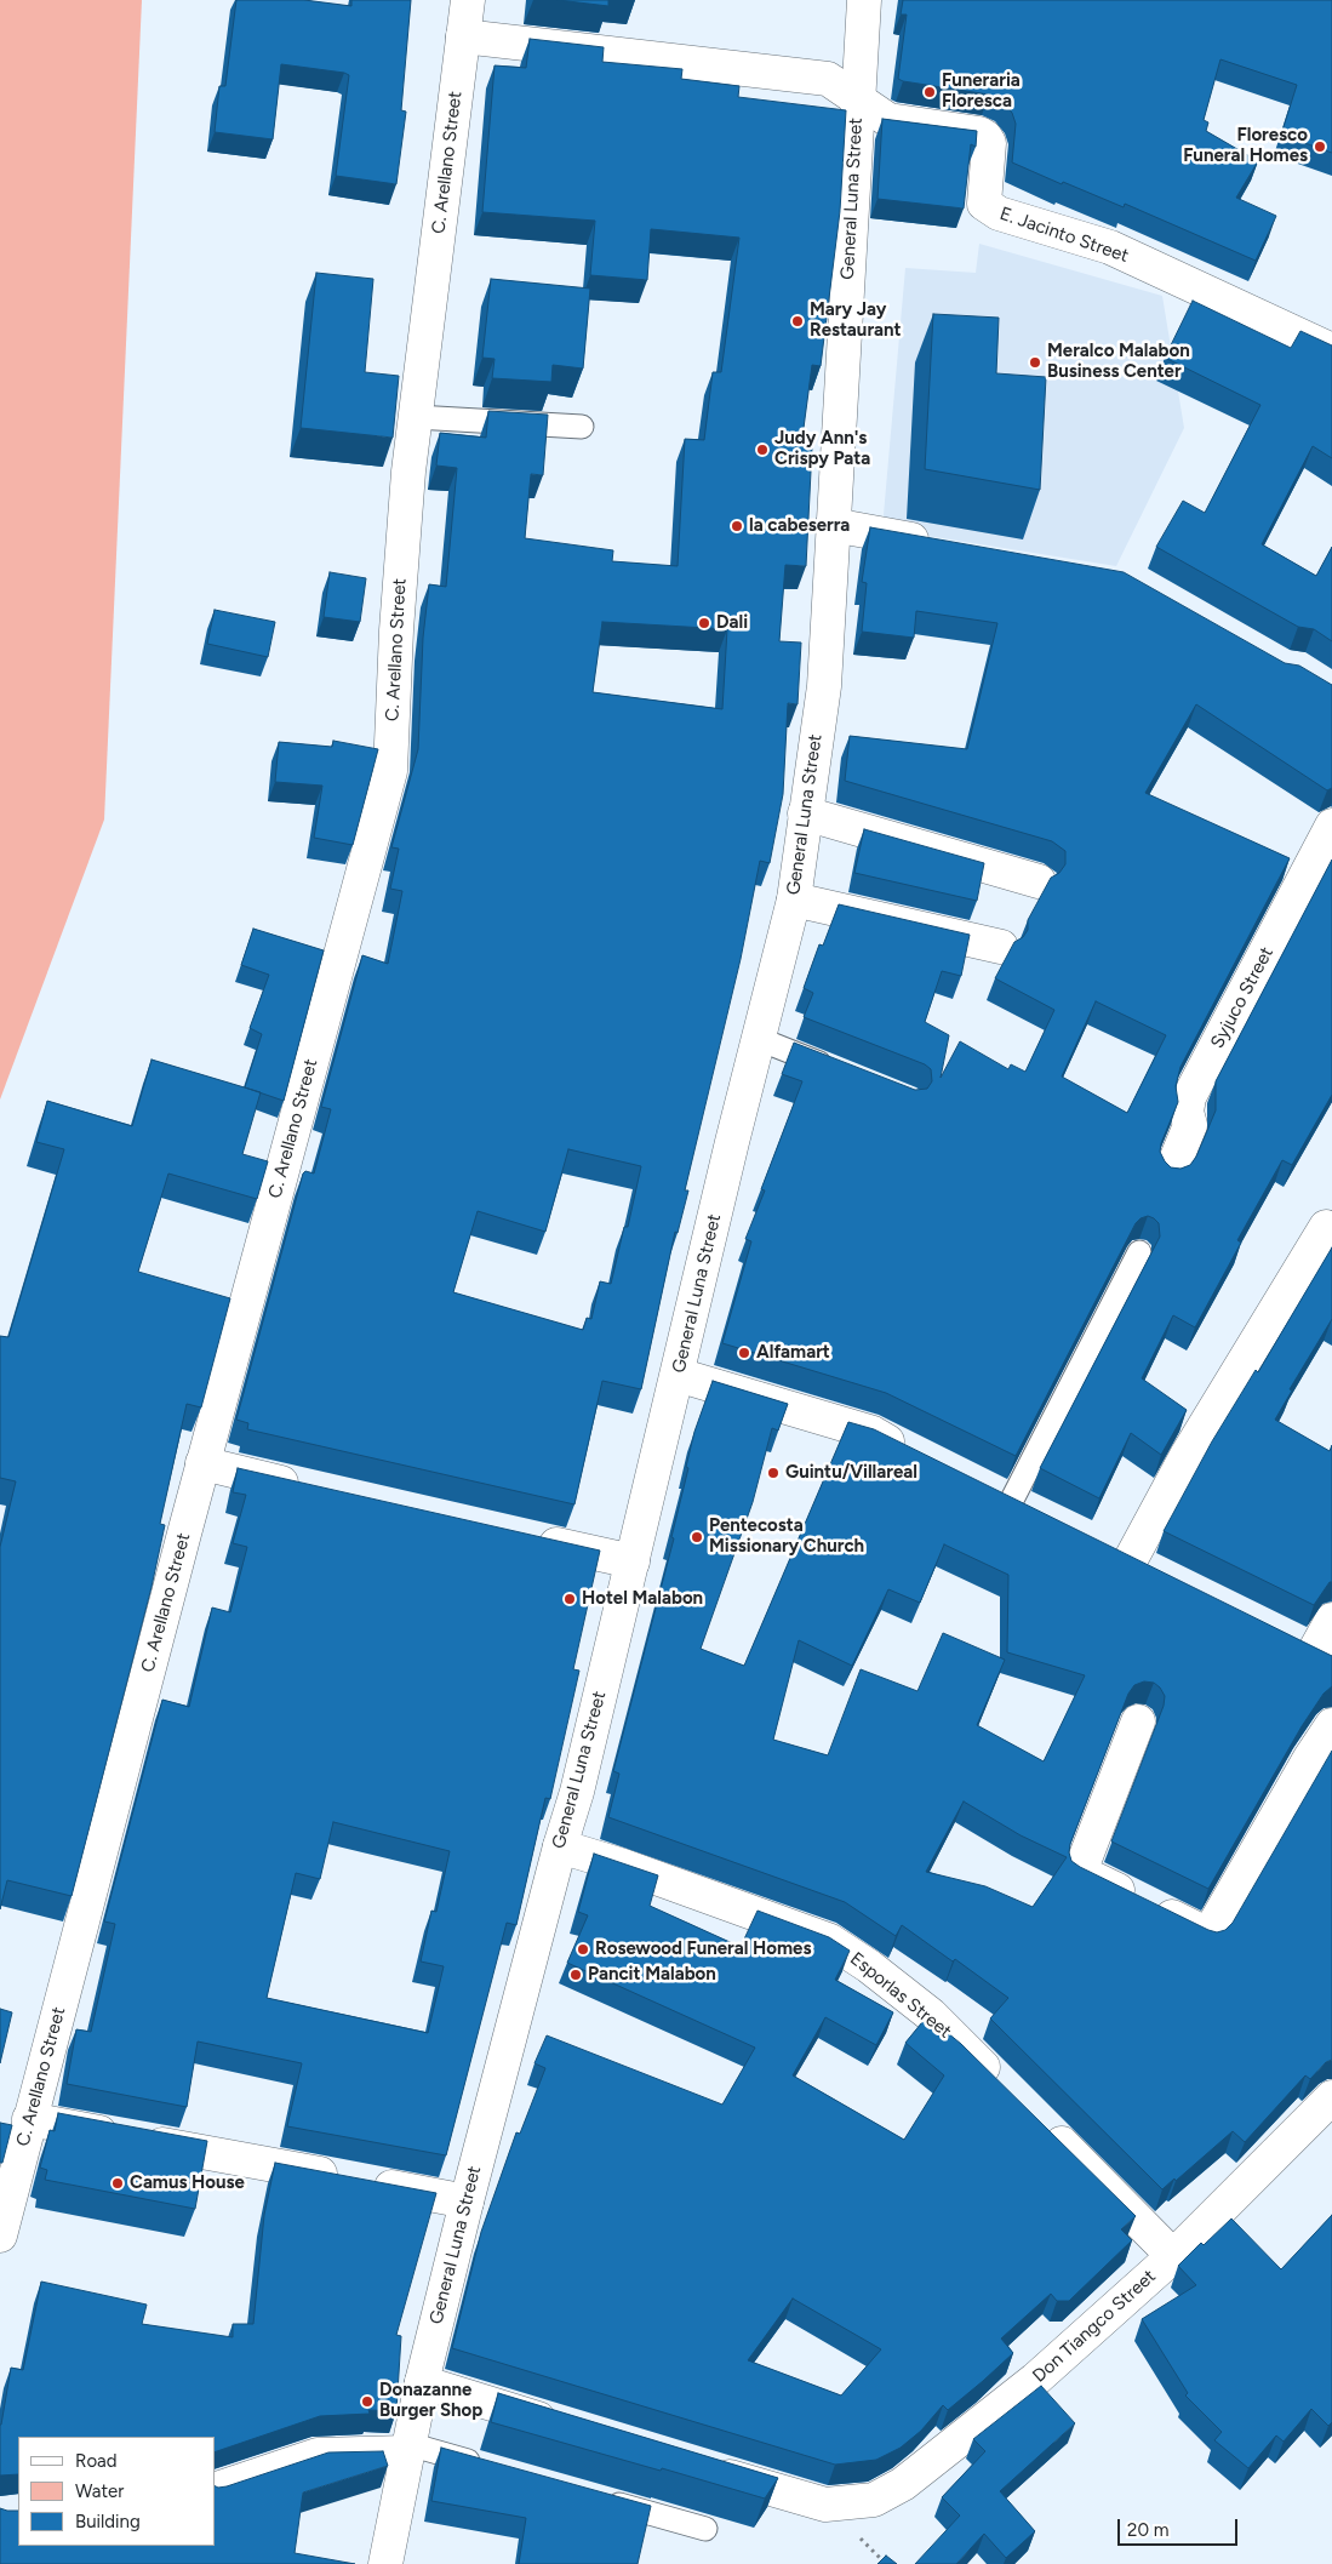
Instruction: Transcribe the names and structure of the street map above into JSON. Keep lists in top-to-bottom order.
{
  "streets": {
    "street": [
      "C. Arellano Street",
      "General Luna Street",
      "E. Jacinto Street",
      "Syjuco Street",
      "Esporlas Street",
      "Don Tiangco Street"
    ]
  },
  "crossings": [
    ["General Luna Street", "E. Jacinto Street"],
    ["General Luna Street", "Esporlas Street"]
  ],
  "places": [
    "Funeraria Floresca",
    "Floresco Funeral Homes",
    "Mary Jay Restaurant",
    "Meralco Malabon Business Center",
    "Judy Ann's Crispy Pata",
    "la cabeserra",
    "Dali",
    "Alfamart",
    "Guintu/Villareal",
    "Pentecosta Missionary Church",
    "Hotel Malabon",
    "Rosewood Funeral Homes",
    "Pancit Malabon",
    "Camus House",
    "Donazanne Burger Shop"
  ],
  "legend": ["Road", "Water", "Building"],
  "scale_bar": "20 m"
}
